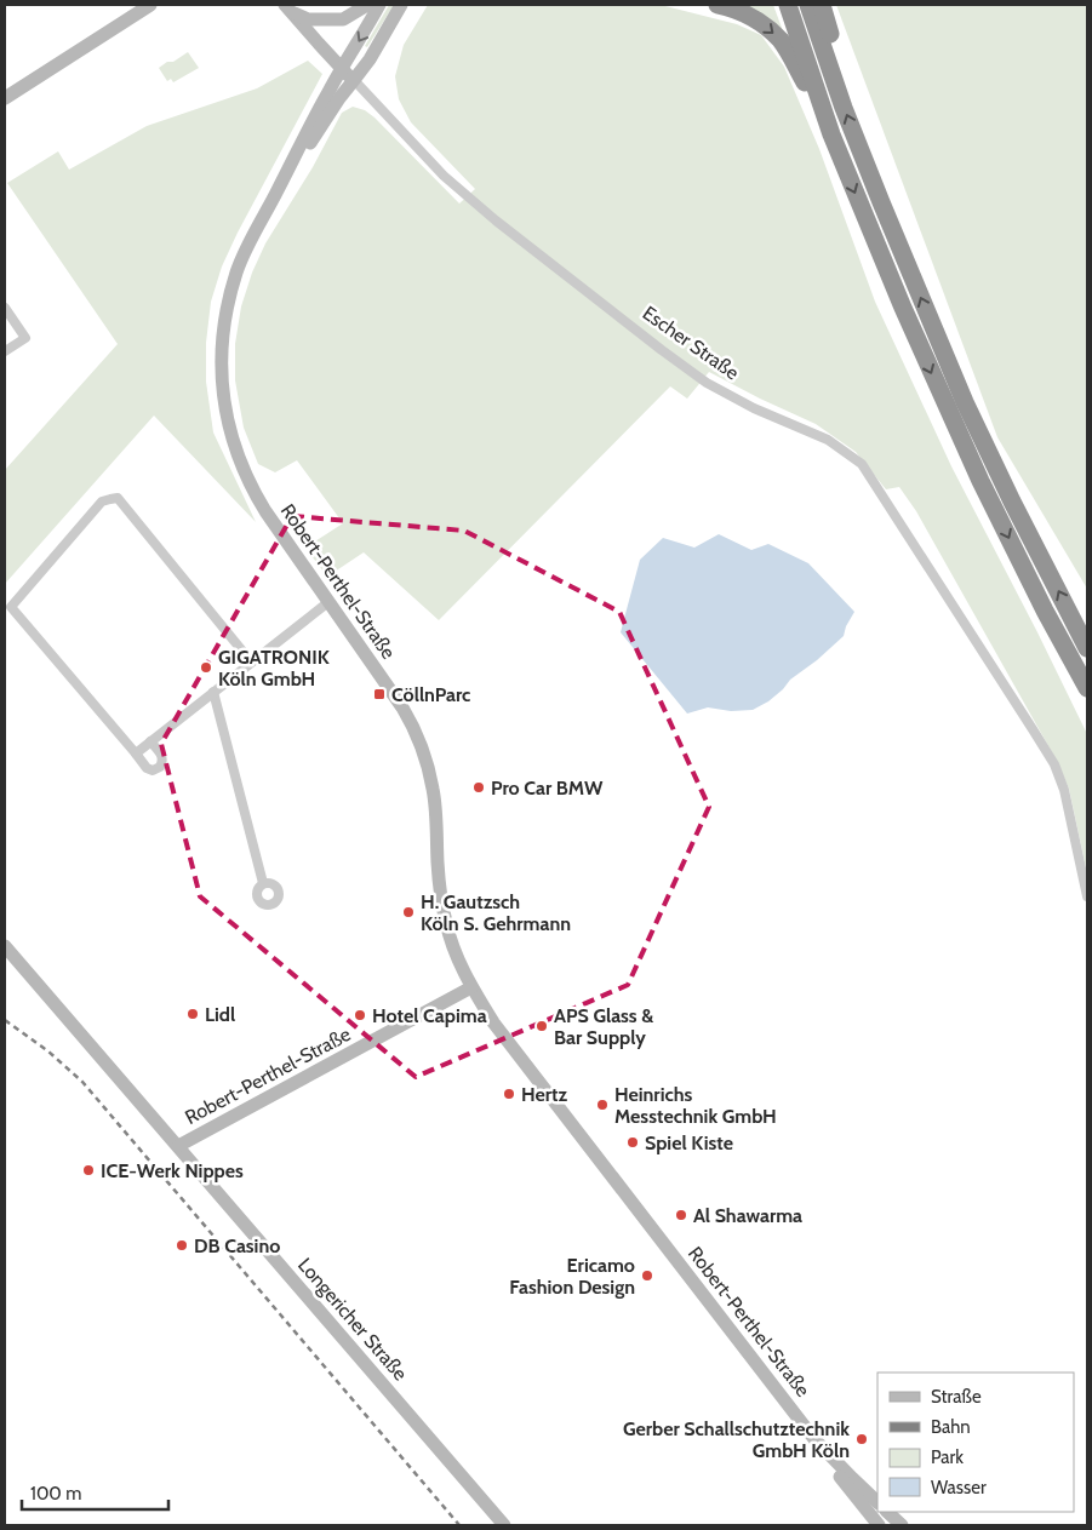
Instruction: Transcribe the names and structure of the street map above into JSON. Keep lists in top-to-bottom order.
{
  "streets": {
    "street": ["Escher Straße", "Robert-Perthel-Straße", "Longericher Straße"]
  },
  "crossings": [
    ["Escher Straße", "Robert-Perthel-Straße"],
    ["Robert-Perthel-Straße", "Longericher Straße"]
  ],
  "places": {
    "other": [
      "GIGATRONIK Köln GmbH",
      "Pro Car BMW",
      "H. Gautzsch Köln S. Gehrmann",
      "Lidl",
      "Hotel Capima",
      "APS Glass & Bar Supply",
      "Hertz",
      "Heinrichs Messtechnik GmbH",
      "Spiel Kiste",
      "ICE-Werk Nippes",
      "Al Shawarma",
      "DB Casino",
      "Ericamo Fashion Design",
      "Gerber Schallschutztechnik GmbH Köln"
    ],
    "transit": ["CöllnParc"]
  },
  "legend": [
    "Straße",
    "Bahn",
    "Park",
    "Wasser"
  ],
  "scale_bar": "100 m"
}
